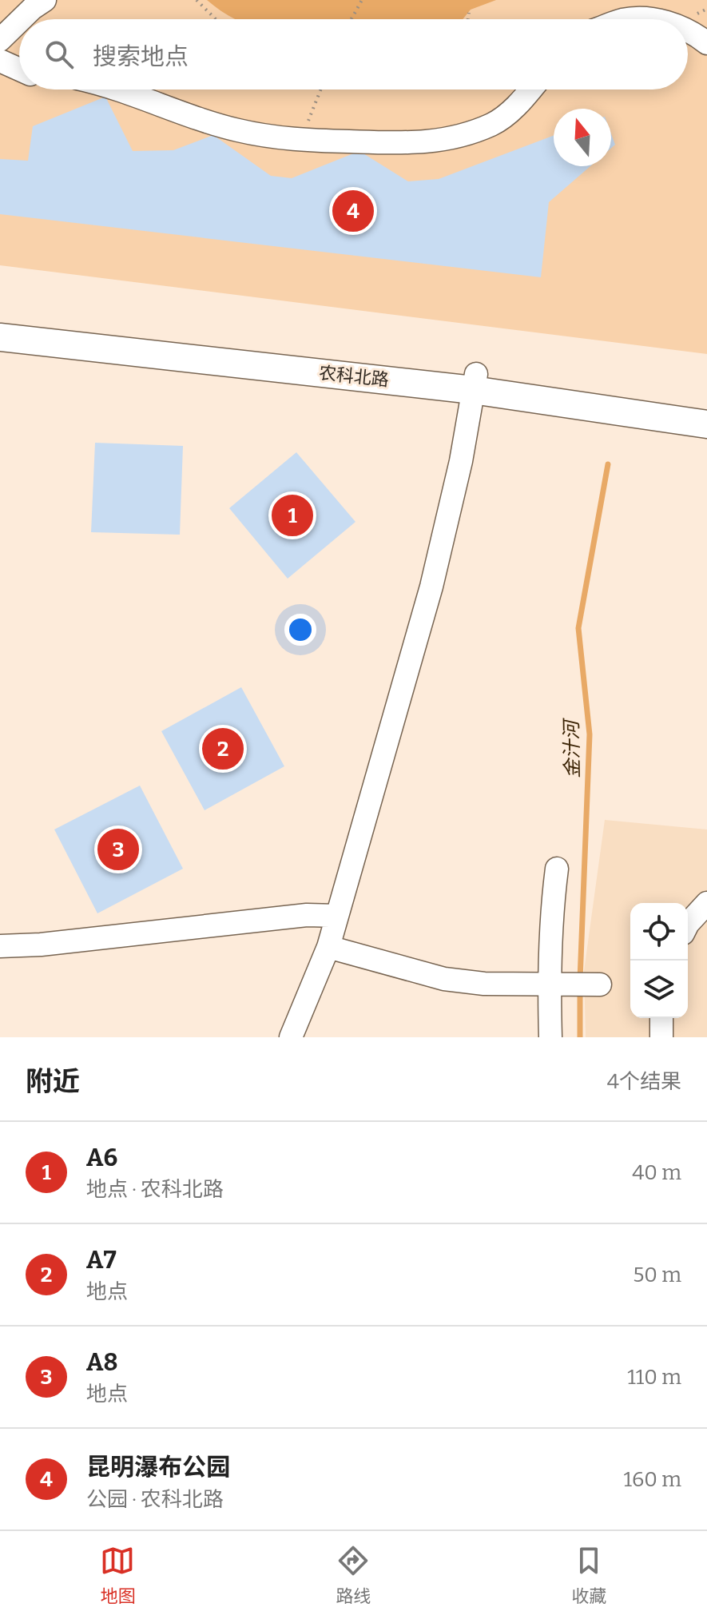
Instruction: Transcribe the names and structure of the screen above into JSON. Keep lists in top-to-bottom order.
{
  "streets": {
    "main road": ["农科北路"]
  },
  "water": ["金汁河"],
  "north": "top",
  "page": {
    "search": "搜索地点",
    "pins": [
      "4",
      "1",
      "2",
      "3"
    ],
    "heading": ["附近", "4个结果"],
    "list": [
      {
        "mark": "1",
        "name": "A6",
        "note": "地点 · 农科北路",
        "value": "40 m"
      },
      {
        "mark": "2",
        "name": "A7",
        "note": "地点",
        "value": "50 m"
      },
      {
        "mark": "3",
        "name": "A8",
        "note": "地点",
        "value": "110 m"
      },
      {
        "mark": "4",
        "name": "昆明瀑布公园",
        "note": "公园 · 农科北路",
        "value": "160 m"
      }
    ],
    "nav": ["地图", "路线", "收藏"]
  }
}
